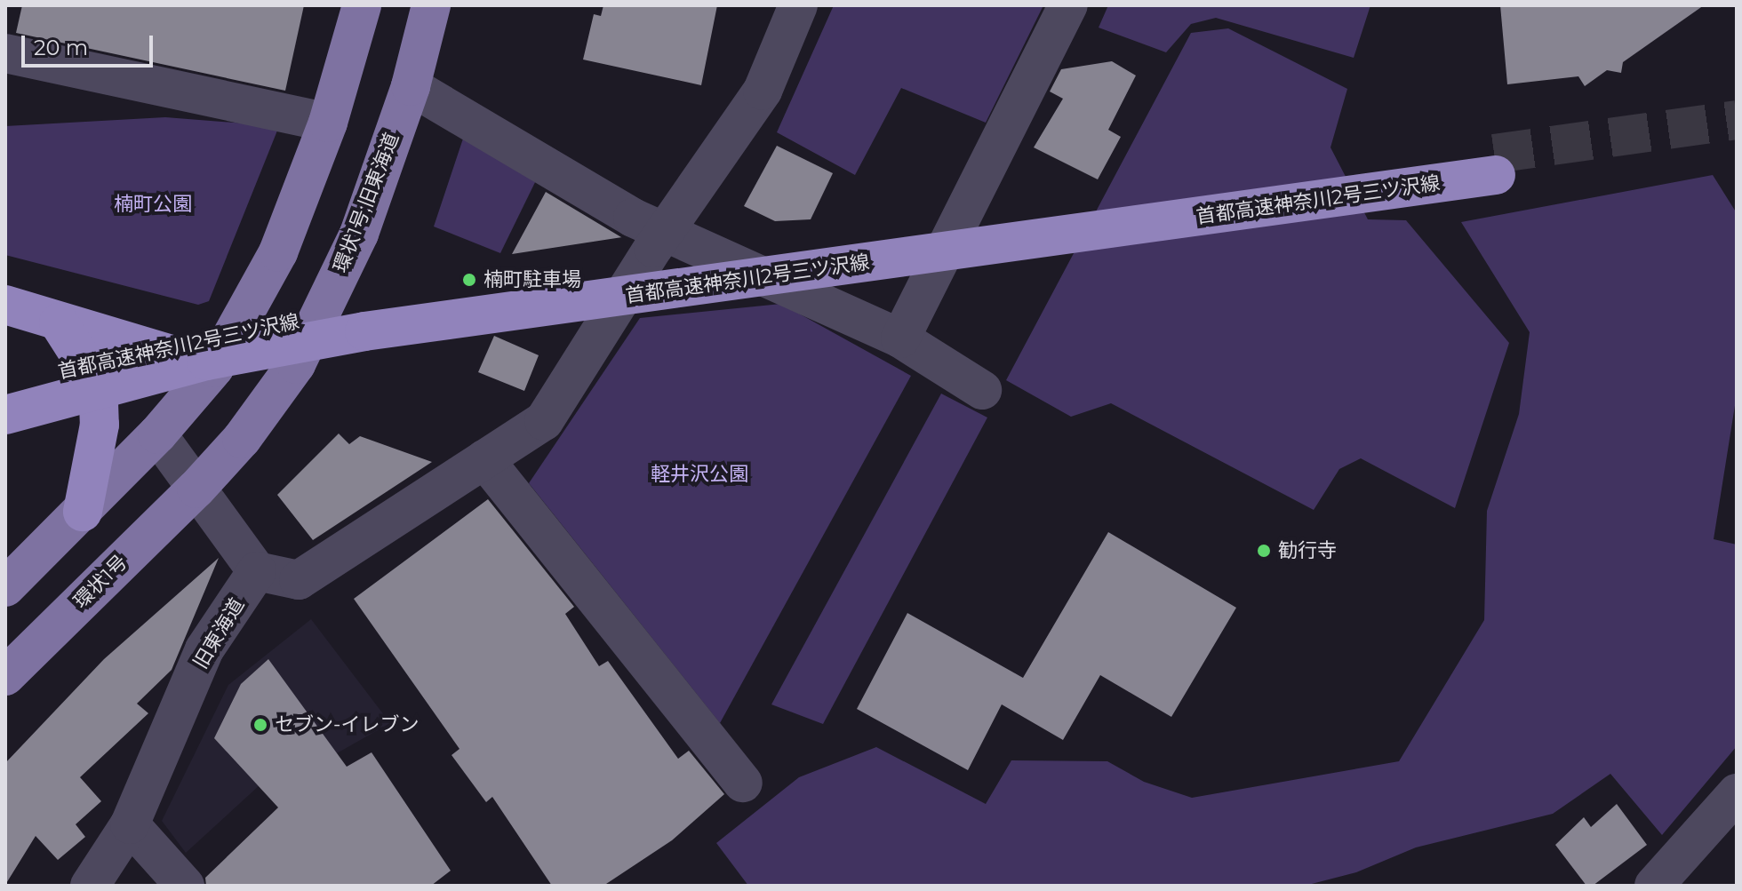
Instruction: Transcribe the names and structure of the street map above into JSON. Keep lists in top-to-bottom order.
{
  "streets": {
    "highway": ["首都高速神奈川2号三ツ沢線"],
    "main road": ["環状1号;旧東海道", "環状1号"],
    "street": ["旧東海道"]
  },
  "crossings": [
    ["環状1号;旧東海道", "環状1号"]
  ],
  "parks": ["楠町公園", "軽井沢公園"],
  "places": ["楠町駐車場", "勧行寺", "セブン-イレブン"],
  "scale_bar": "20 m"
}
